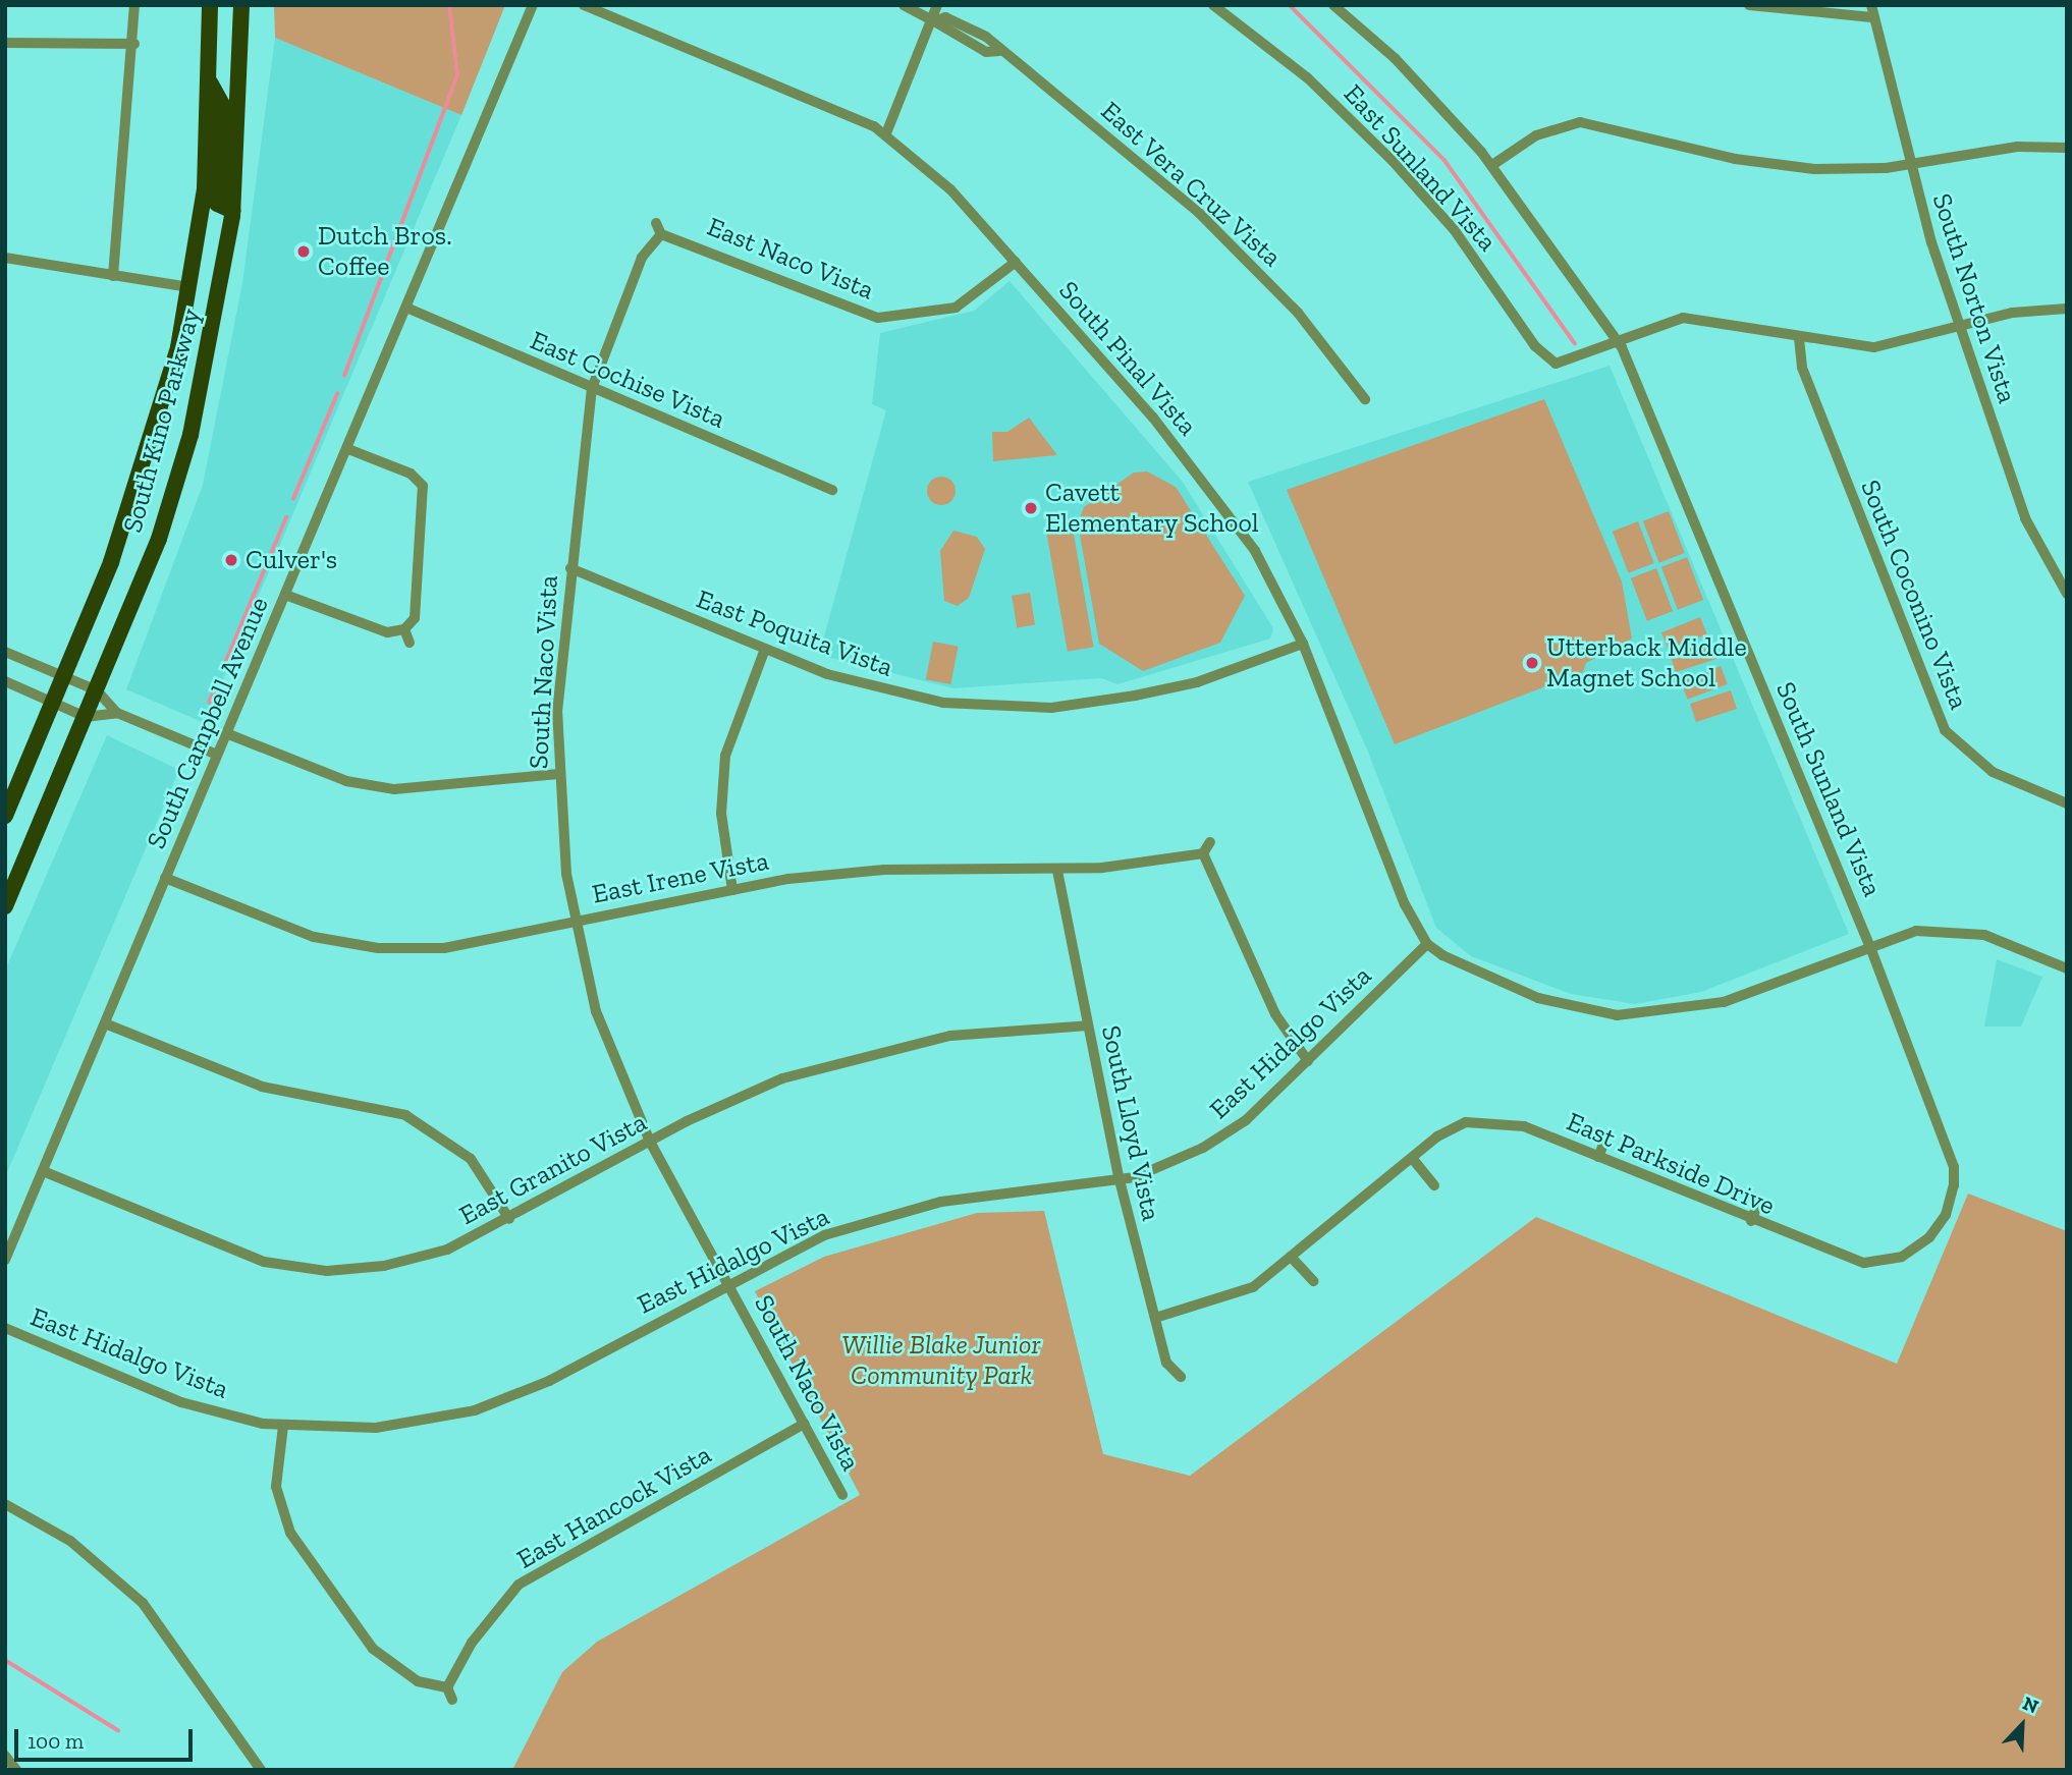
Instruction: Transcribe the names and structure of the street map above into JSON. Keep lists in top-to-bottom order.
{
  "streets": {
    "main road": ["South Kino Parkway"],
    "street": [
      "East Sunland Vista",
      "East Vera Cruz Vista",
      "East Naco Vista",
      "South Norton Vista",
      "South Pinal Vista",
      "East Cochise Vista",
      "South Coconino Vista",
      "East Poquita Vista",
      "South Naco Vista",
      "South Campbell Avenue",
      "South Sunland Vista",
      "East Irene Vista",
      "East Hidalgo Vista",
      "South Lloyd Vista",
      "East Parkside Drive",
      "East Granito Vista",
      "East Hancock Vista"
    ]
  },
  "crossings": [
    ["East Sunland Vista", "South Sunland Vista"],
    ["East Naco Vista", "South Pinal Vista"],
    ["East Naco Vista", "South Naco Vista"],
    ["South Pinal Vista", "East Poquita Vista"],
    ["South Pinal Vista", "East Hidalgo Vista"],
    ["East Cochise Vista", "South Naco Vista"],
    ["East Cochise Vista", "South Campbell Avenue"],
    ["East Poquita Vista", "South Naco Vista"],
    ["South Naco Vista", "East Irene Vista"],
    ["South Naco Vista", "East Hidalgo Vista"],
    ["South Naco Vista", "East Granito Vista"],
    ["South Naco Vista", "East Hancock Vista"],
    ["South Campbell Avenue", "East Irene Vista"],
    ["South Campbell Avenue", "East Granito Vista"],
    ["South Sunland Vista", "East Parkside Drive"],
    ["East Irene Vista", "South Lloyd Vista"],
    ["East Hidalgo Vista", "South Lloyd Vista"],
    ["East Hidalgo Vista", "East Hancock Vista"],
    ["South Lloyd Vista", "East Parkside Drive"],
    ["South Lloyd Vista", "East Granito Vista"]
  ],
  "parks": ["Willie Blake Junior Community Park"],
  "places": [
    "Dutch Bros. Coffee",
    "Cavett Elementary School",
    "Culver's",
    "Utterback Middle Magnet School"
  ],
  "scale_bar": "100 m",
  "north": "top right"
}
